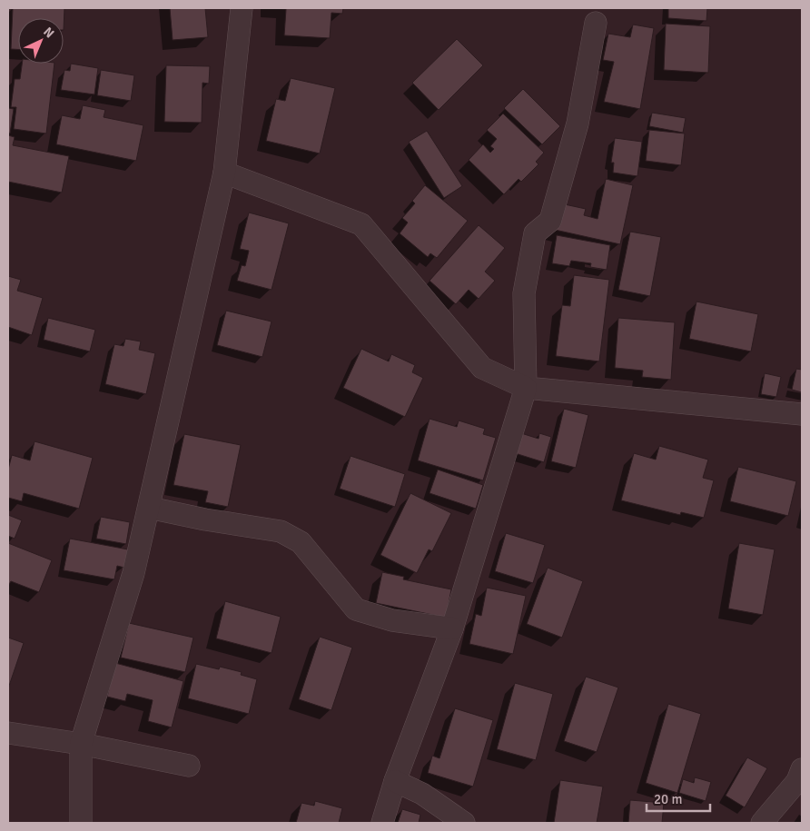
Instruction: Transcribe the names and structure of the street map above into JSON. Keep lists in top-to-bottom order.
{
  "scale_bar": "20 m",
  "north": "top right"
}
